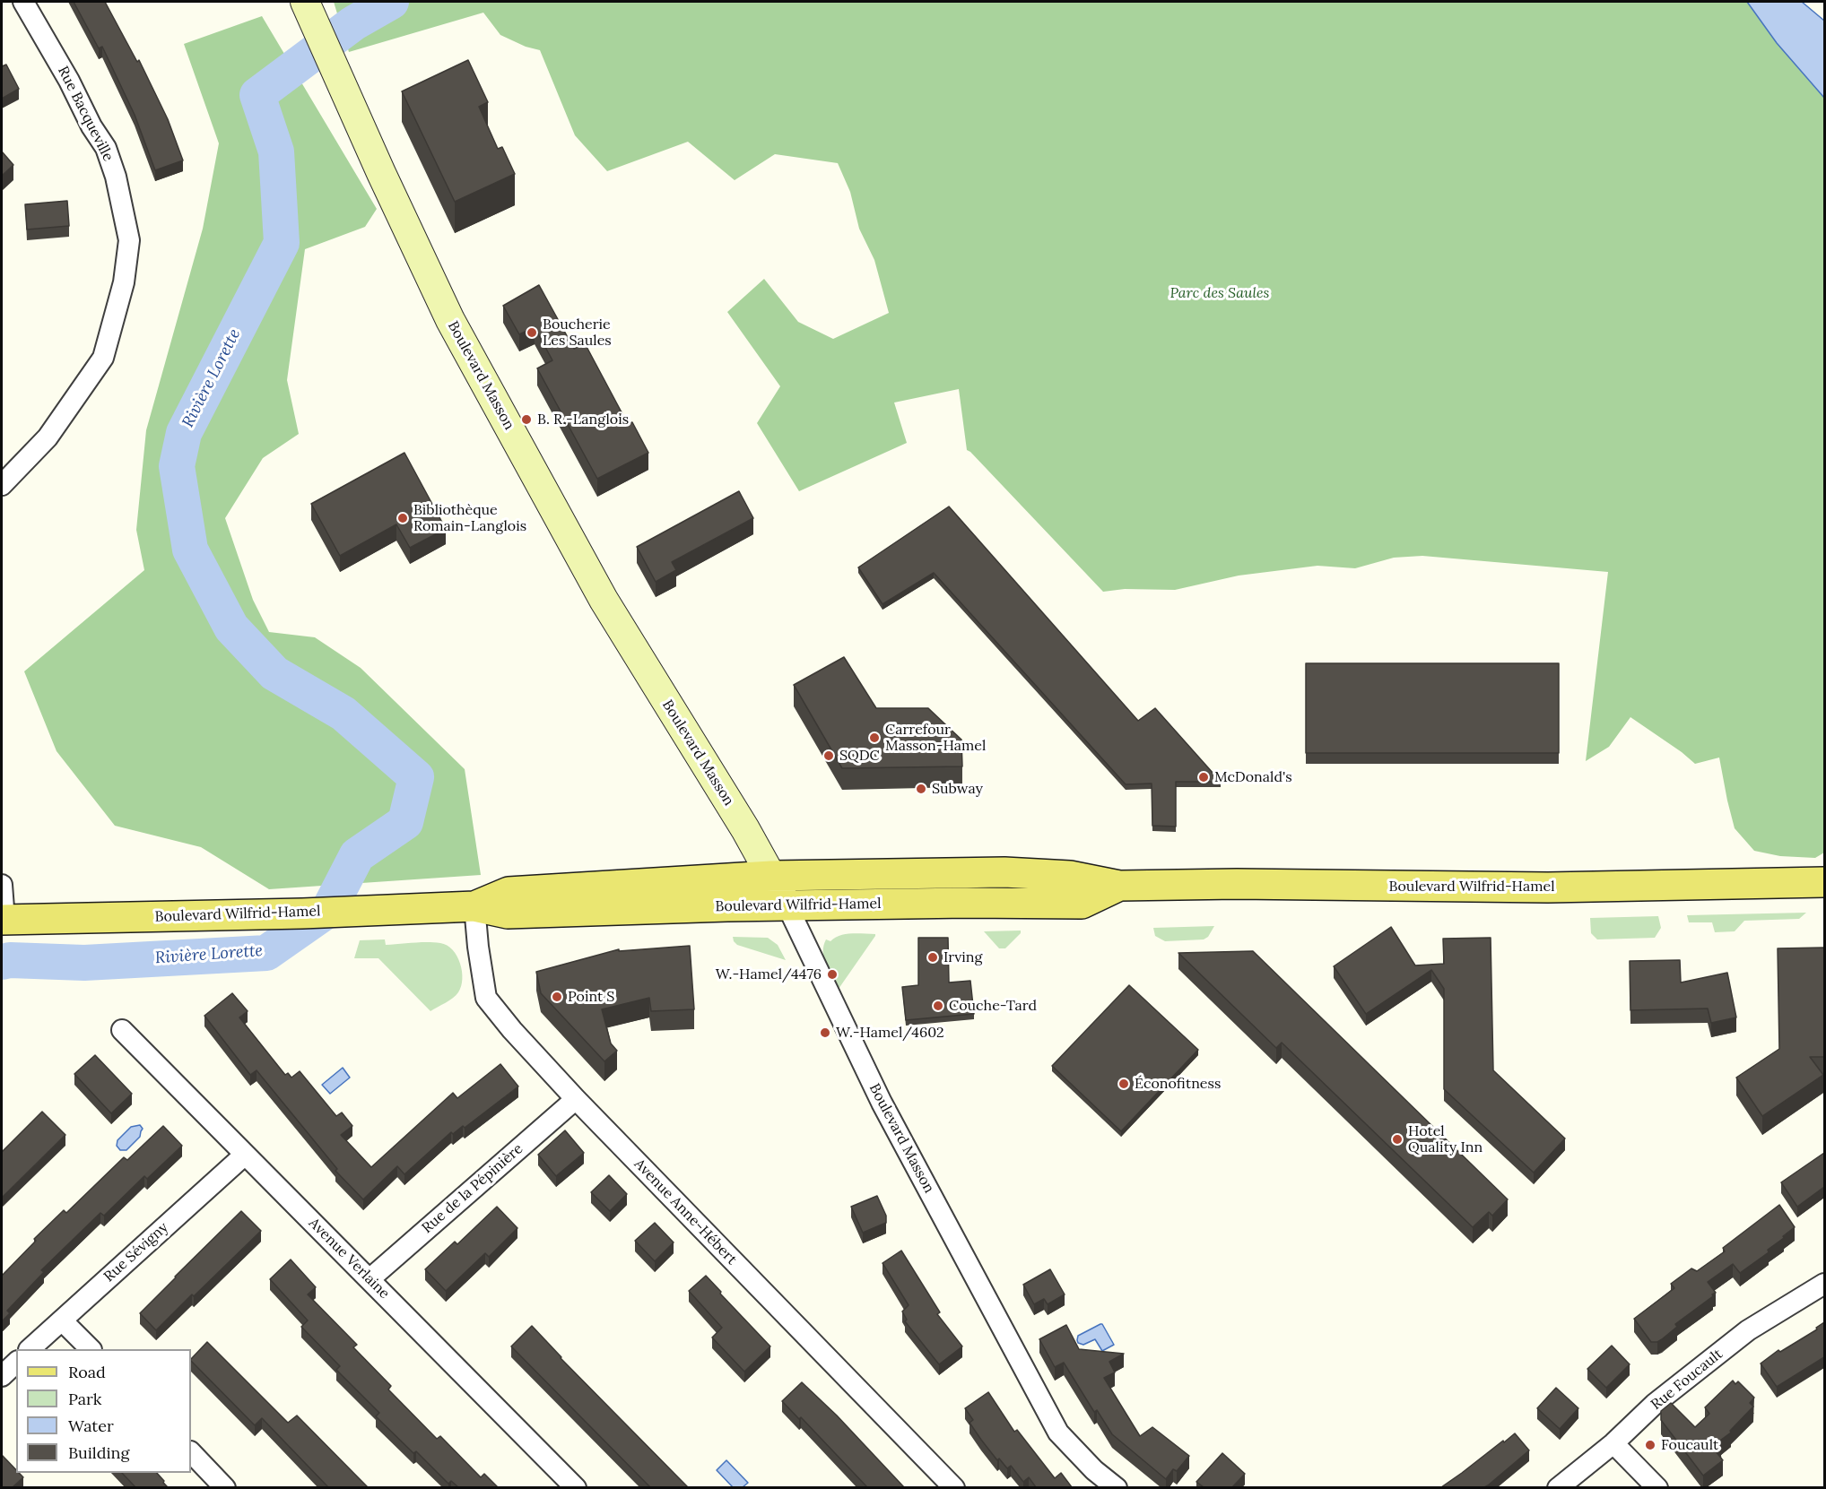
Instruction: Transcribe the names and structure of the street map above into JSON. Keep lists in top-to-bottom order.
{
  "streets": {
    "main road": ["Boulevard Masson", "Boulevard Wilfrid-Hamel"],
    "street": [
      "Rue Bacqueville",
      "Rue de la Pépinière",
      "Avenue Anne-Hébert",
      "Rue Sévigny",
      "Avenue Verlaine",
      "Rue Foucault"
    ]
  },
  "crossings": [
    ["Boulevard Masson", "Boulevard Wilfrid-Hamel"],
    ["Boulevard Wilfrid-Hamel", "Avenue Anne-Hébert"],
    ["Rue de la Pépinière", "Avenue Anne-Hébert"],
    ["Rue de la Pépinière", "Avenue Verlaine"],
    ["Rue Sévigny", "Avenue Verlaine"]
  ],
  "water": ["Rivière Lorette"],
  "parks": ["Parc des Saules"],
  "places": [
    "Boucherie Les Saules",
    "B. R.-Langlois",
    "Bibliothèque Romain-Langlois",
    "Carrefour Masson-Hamel",
    "SQDC",
    "McDonald's",
    "Subway",
    "Irving",
    "W.-Hamel/4476",
    "Point S",
    "Couche-Tard",
    "W.-Hamel/4602",
    "Éconofitness",
    "Hotel Quality Inn",
    "Foucault"
  ],
  "legend": [
    "Road",
    "Park",
    "Water",
    "Building"
  ]
}
